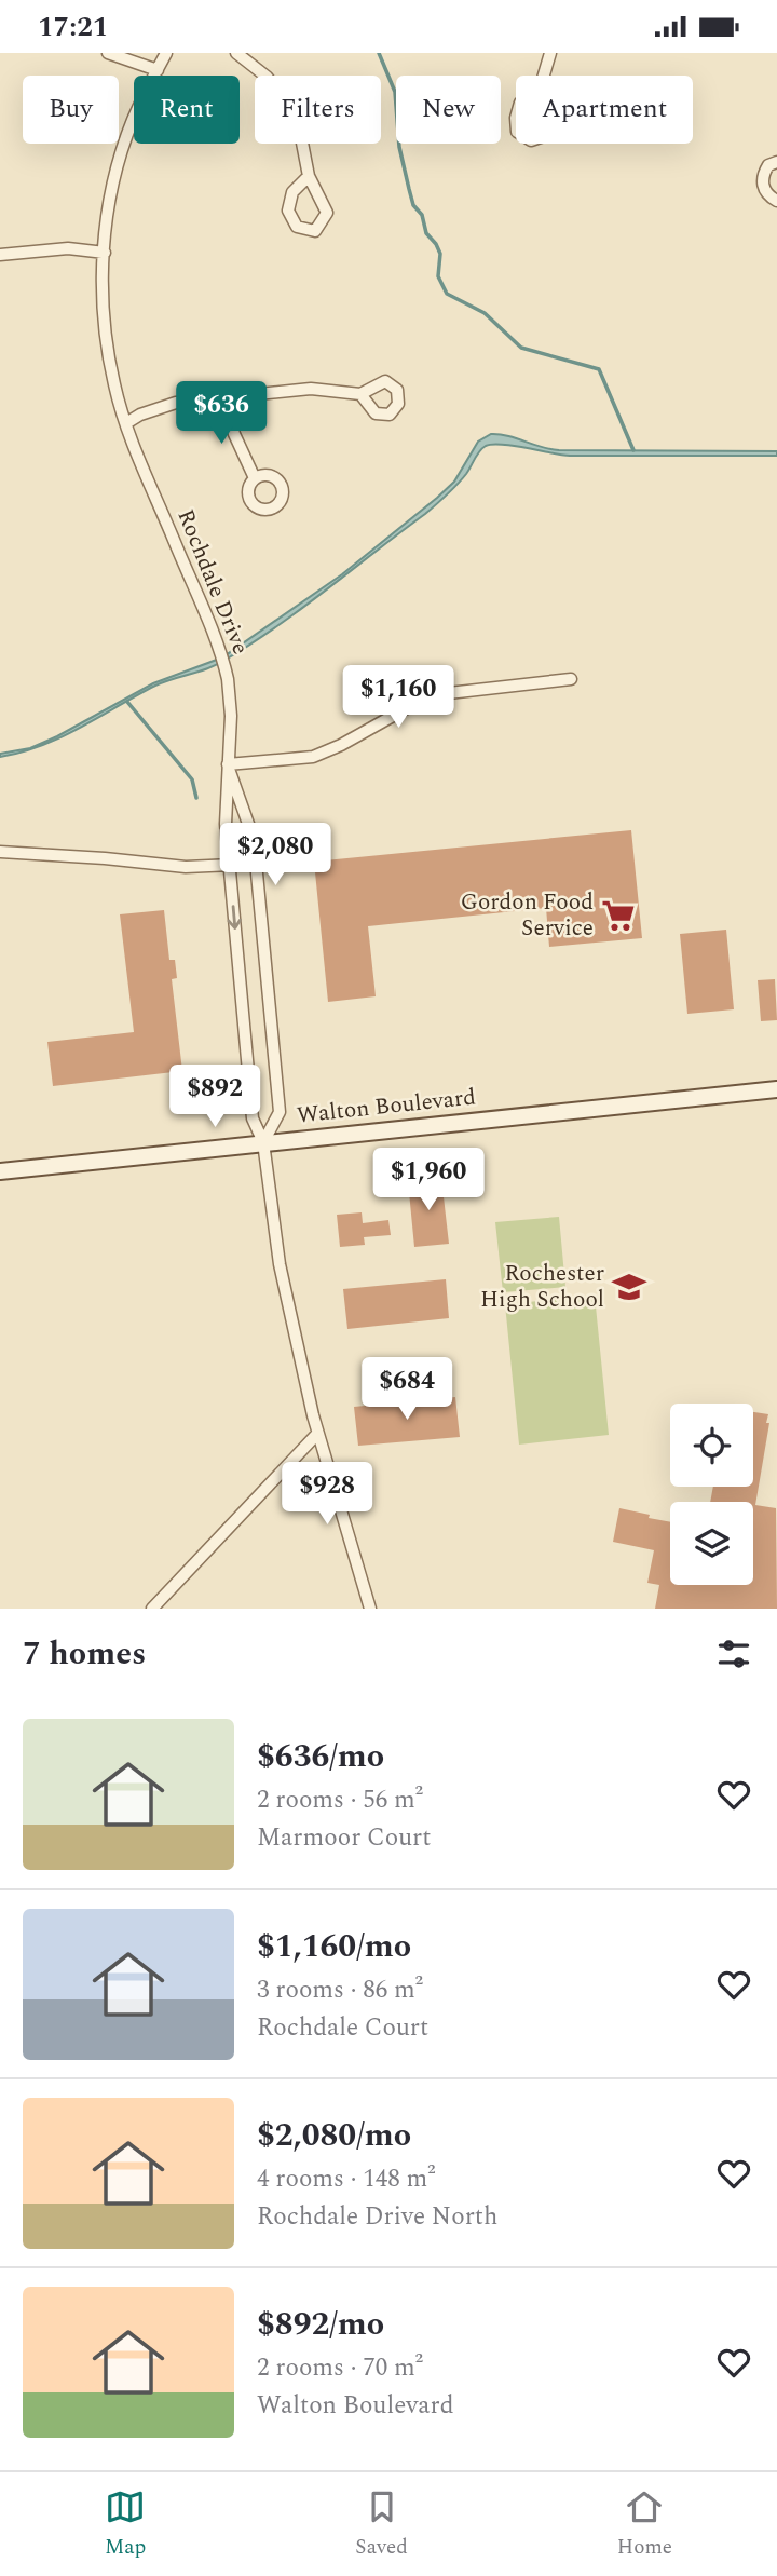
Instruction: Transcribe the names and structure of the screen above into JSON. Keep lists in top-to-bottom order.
{
  "streets": {
    "main road": ["Walton Boulevard"],
    "street": ["Rochdale Drive"]
  },
  "crossings": [
    ["Rochdale Drive", "Walton Boulevard"]
  ],
  "places": {
    "supermarket": ["Gordon Food Service"],
    "school or university": ["Rochester High School"]
  },
  "page": {
    "status": "17:21",
    "chip": [
      "Buy",
      "Rent",
      "Filters",
      "New",
      "Apartment"
    ],
    "price": [
      "$636",
      "$1,160",
      "$2,080",
      "$892",
      "$1,960",
      "$684",
      "$928"
    ],
    "heading": "7 homes",
    "list": [
      {
        "name": "$636/mo",
        "note": "2 rooms · 56 m² · Marmoor Court"
      },
      {
        "name": "$1,160/mo",
        "note": "3 rooms · 86 m² · Rochdale Court"
      },
      {
        "name": "$2,080/mo",
        "note": "4 rooms · 148 m² · Rochdale Drive North"
      },
      {
        "name": "$892/mo",
        "note": "2 rooms · 70 m² · Walton Boulevard"
      }
    ],
    "tabs": ["Map", "Saved", "Home"]
  }
}
